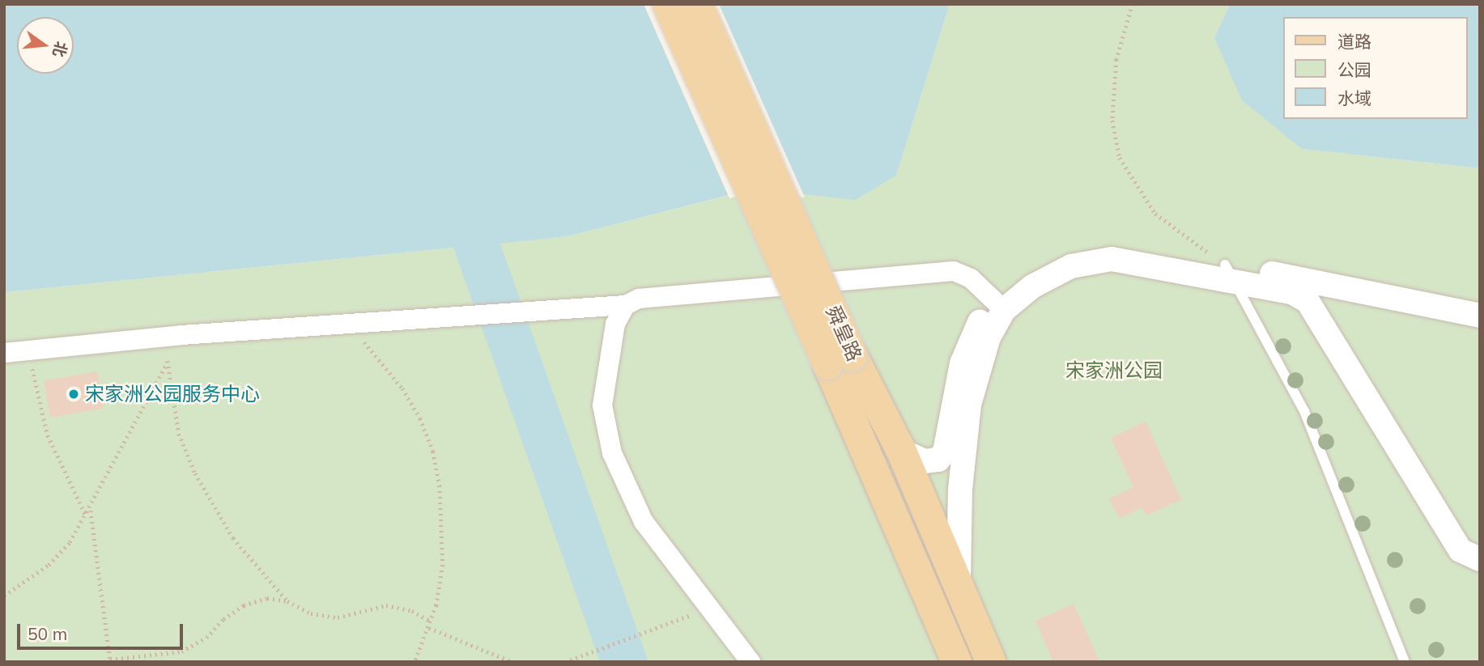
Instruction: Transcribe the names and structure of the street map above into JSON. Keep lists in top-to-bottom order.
{
  "streets": {
    "main road": ["舜皇路"]
  },
  "parks": ["宋家洲公园"],
  "places": ["宋家洲公园服务中心"],
  "legend": ["道路", "公园", "水域"],
  "scale_bar": "50 m",
  "north": "right"
}
